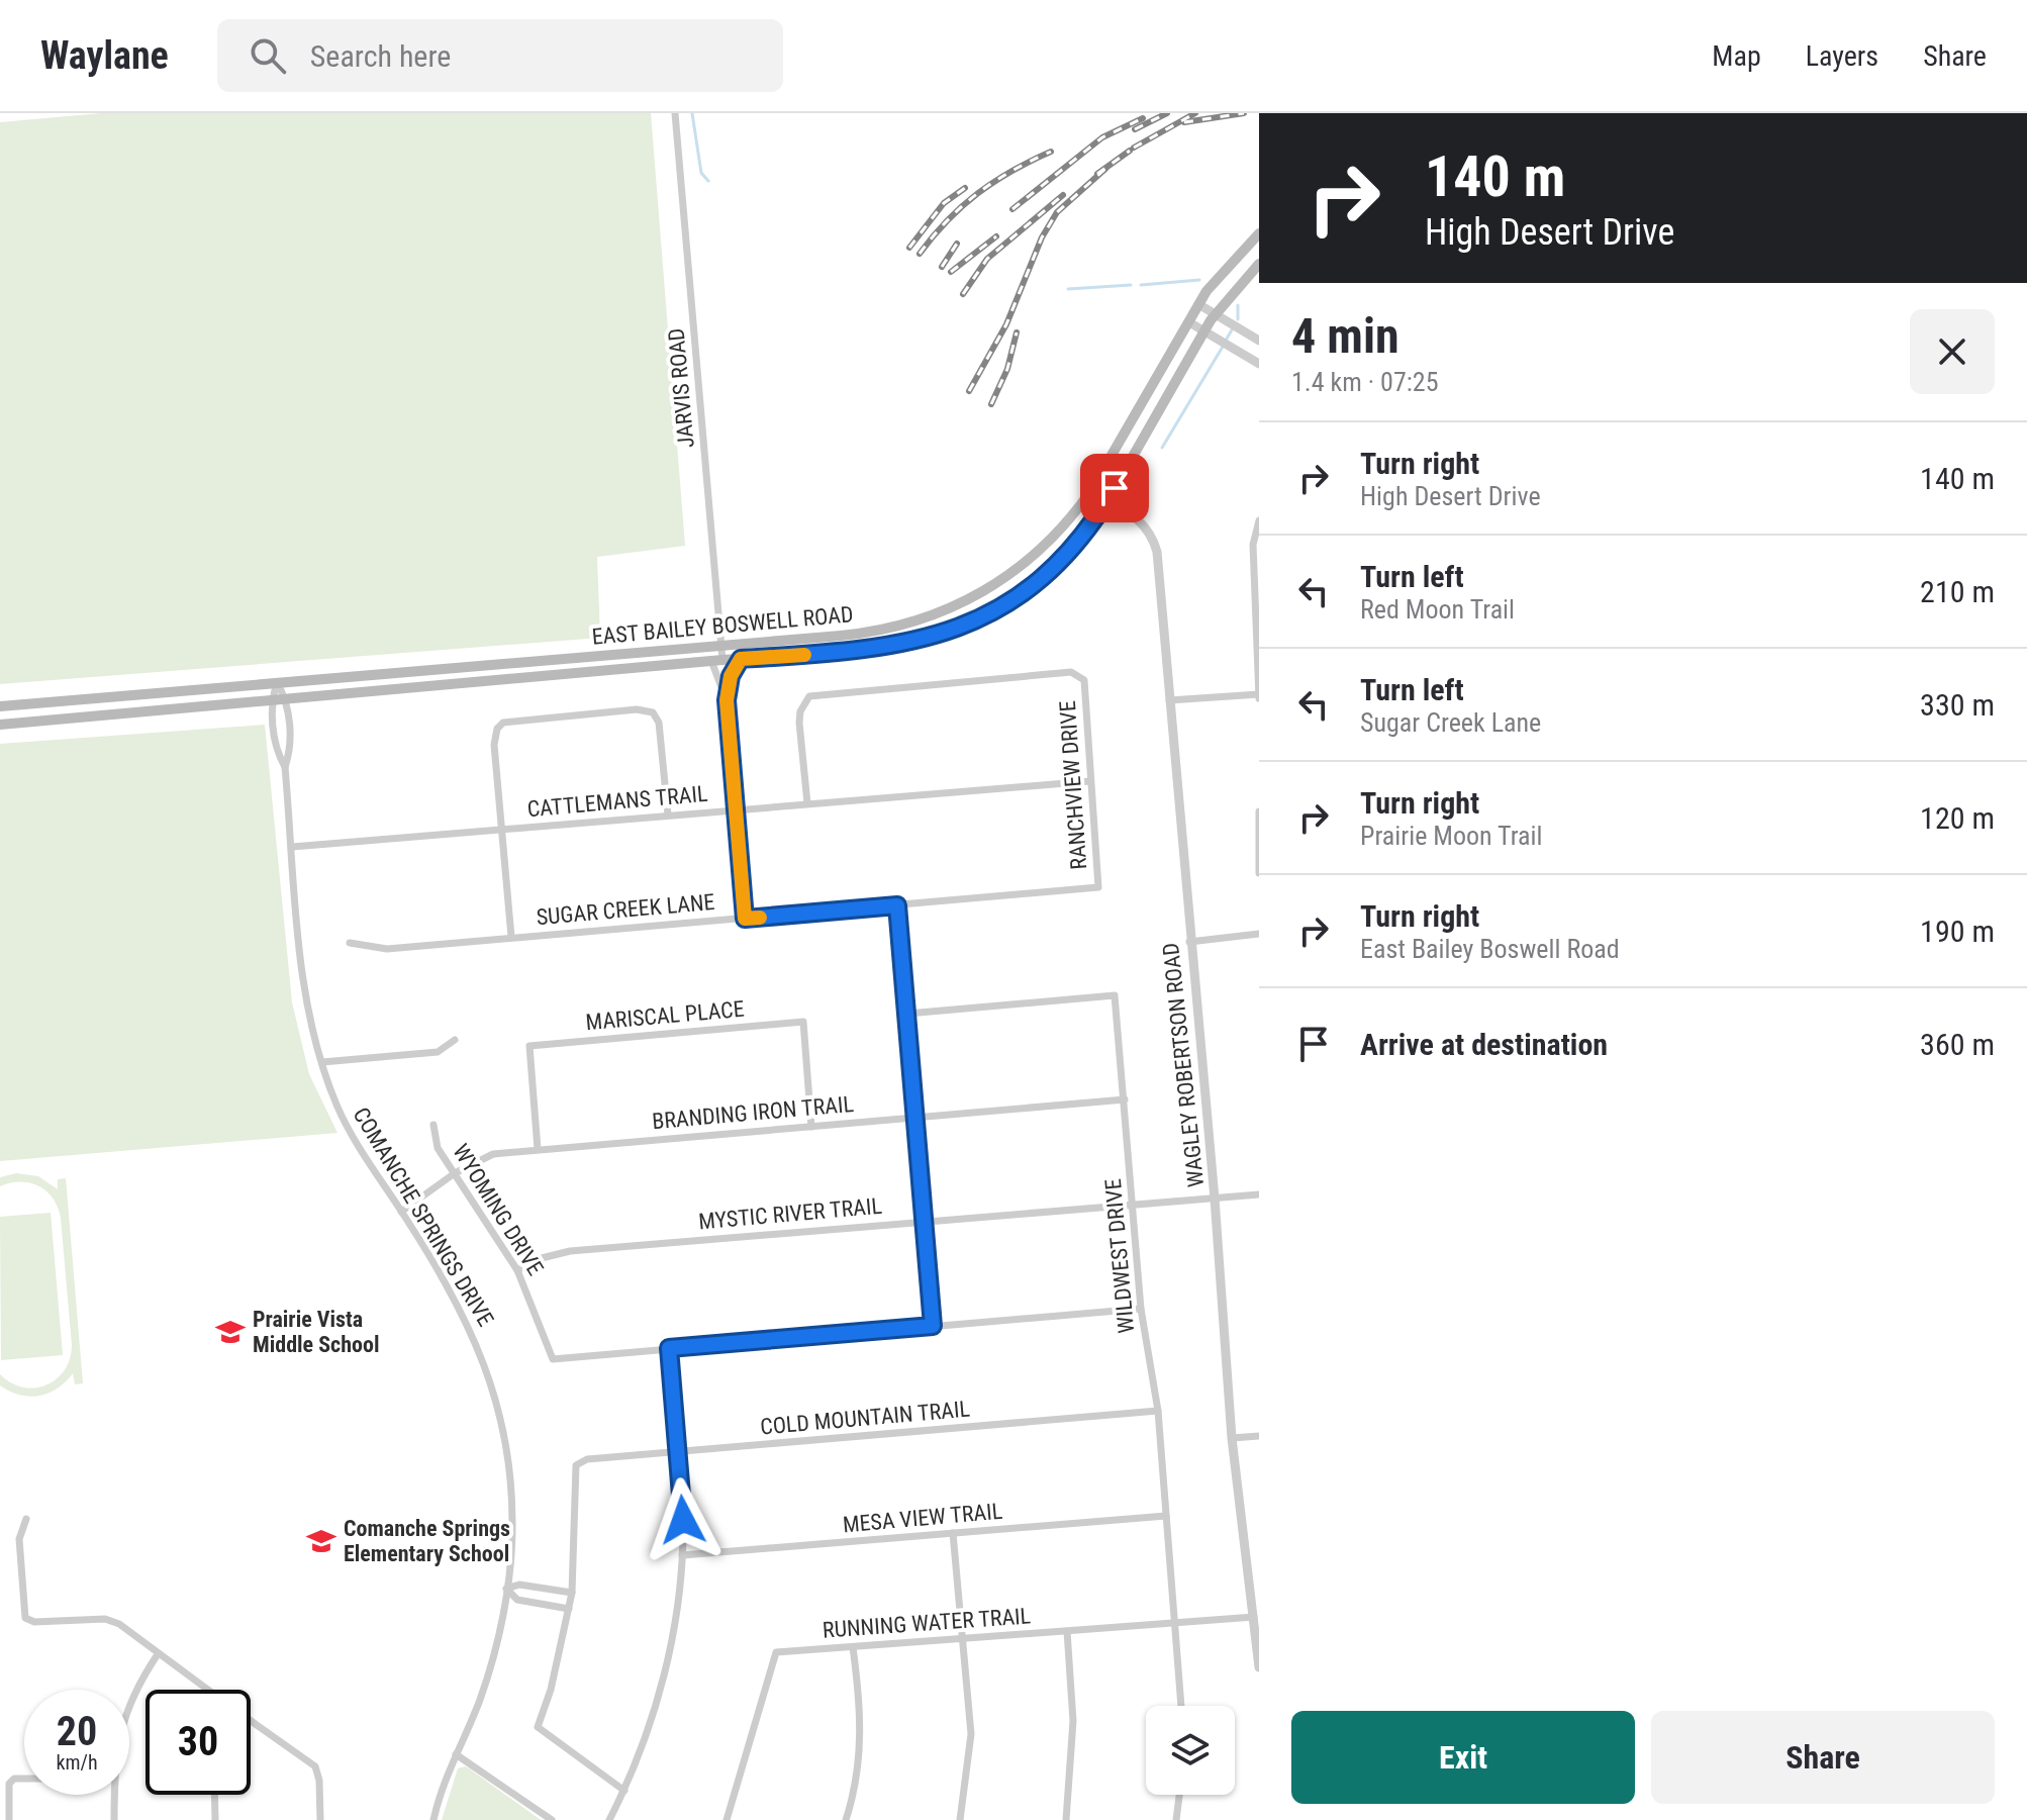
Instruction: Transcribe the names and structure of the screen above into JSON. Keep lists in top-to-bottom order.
{
  "streets": {
    "main road": ["EAST BAILEY BOSWELL ROAD"],
    "street": [
      "JARVIS ROAD",
      "RANCHVIEW DRIVE",
      "CATTLEMANS TRAIL",
      "SUGAR CREEK LANE",
      "MARISCAL PLACE",
      "WAGLEY ROBERTSON ROAD",
      "BRANDING IRON TRAIL",
      "WYOMING DRIVE",
      "MYSTIC RIVER TRAIL",
      "COMANCHE SPRINGS DRIVE",
      "WILDWEST DRIVE",
      "COLD MOUNTAIN TRAIL",
      "MESA VIEW TRAIL",
      "RUNNING WATER TRAIL"
    ]
  },
  "crossings": [
    ["JARVIS ROAD", "EAST BAILEY BOSWELL ROAD"],
    ["EAST BAILEY BOSWELL ROAD", "WAGLEY ROBERTSON ROAD"],
    ["EAST BAILEY BOSWELL ROAD", "COMANCHE SPRINGS DRIVE"],
    ["RANCHVIEW DRIVE", "CATTLEMANS TRAIL"],
    ["RANCHVIEW DRIVE", "SUGAR CREEK LANE"],
    ["CATTLEMANS TRAIL", "COMANCHE SPRINGS DRIVE"],
    ["MARISCAL PLACE", "BRANDING IRON TRAIL"],
    ["WAGLEY ROBERTSON ROAD", "MYSTIC RIVER TRAIL"],
    ["WAGLEY ROBERTSON ROAD", "RUNNING WATER TRAIL"],
    ["BRANDING IRON TRAIL", "WYOMING DRIVE"],
    ["BRANDING IRON TRAIL", "COMANCHE SPRINGS DRIVE"],
    ["BRANDING IRON TRAIL", "WILDWEST DRIVE"],
    ["WYOMING DRIVE", "MYSTIC RIVER TRAIL"],
    ["MYSTIC RIVER TRAIL", "WILDWEST DRIVE"],
    ["WILDWEST DRIVE", "COLD MOUNTAIN TRAIL"],
    ["WILDWEST DRIVE", "MESA VIEW TRAIL"],
    ["WILDWEST DRIVE", "RUNNING WATER TRAIL"]
  ],
  "places": {
    "school or university": ["Prairie Vista Middle School", "Comanche Springs Elementary School"]
  },
  "page": {
    "header": "Waylane",
    "search": "Search here",
    "nav": ["Map", "Layers", "Share"],
    "turn": ["140 m", "High Desert Drive"],
    "heading": ["4 min", "1.4 km · 07:25"],
    "list": [
      {
        "name": "Turn right",
        "note": "High Desert Drive",
        "value": "140 m"
      },
      {
        "name": "Turn left",
        "note": "Red Moon Trail",
        "value": "210 m"
      },
      {
        "name": "Turn left",
        "note": "Sugar Creek Lane",
        "value": "330 m"
      },
      {
        "name": "Turn right",
        "note": "Prairie Moon Trail",
        "value": "120 m"
      },
      {
        "name": "Turn right",
        "note": "East Bailey Boswell Road",
        "value": "190 m"
      },
      {
        "name": "Arrive at destination",
        "value": "360 m"
      }
    ],
    "speed": "20 km/h",
    "limit": "30",
    "buttons": ["Exit", "Share"]
  }
}
